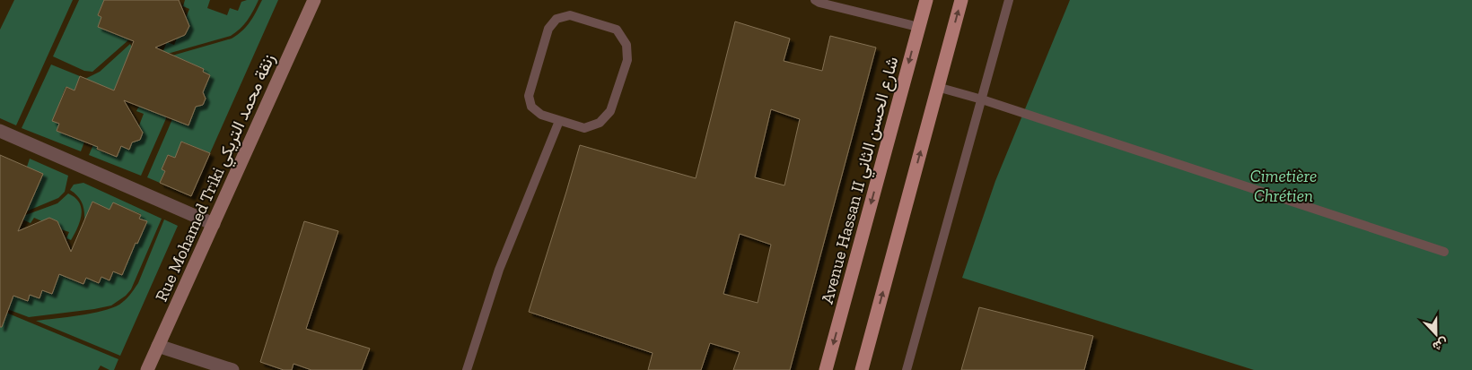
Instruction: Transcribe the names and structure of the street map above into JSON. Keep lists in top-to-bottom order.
{
  "streets": {
    "main road": ["Avenue Hassan II شارع الحسن الثاني"],
    "street": ["Rue Mohamed Triki زنقة محمد التريكي"]
  },
  "parks": ["Cimetière Chrétien"],
  "north": "bottom"
}
